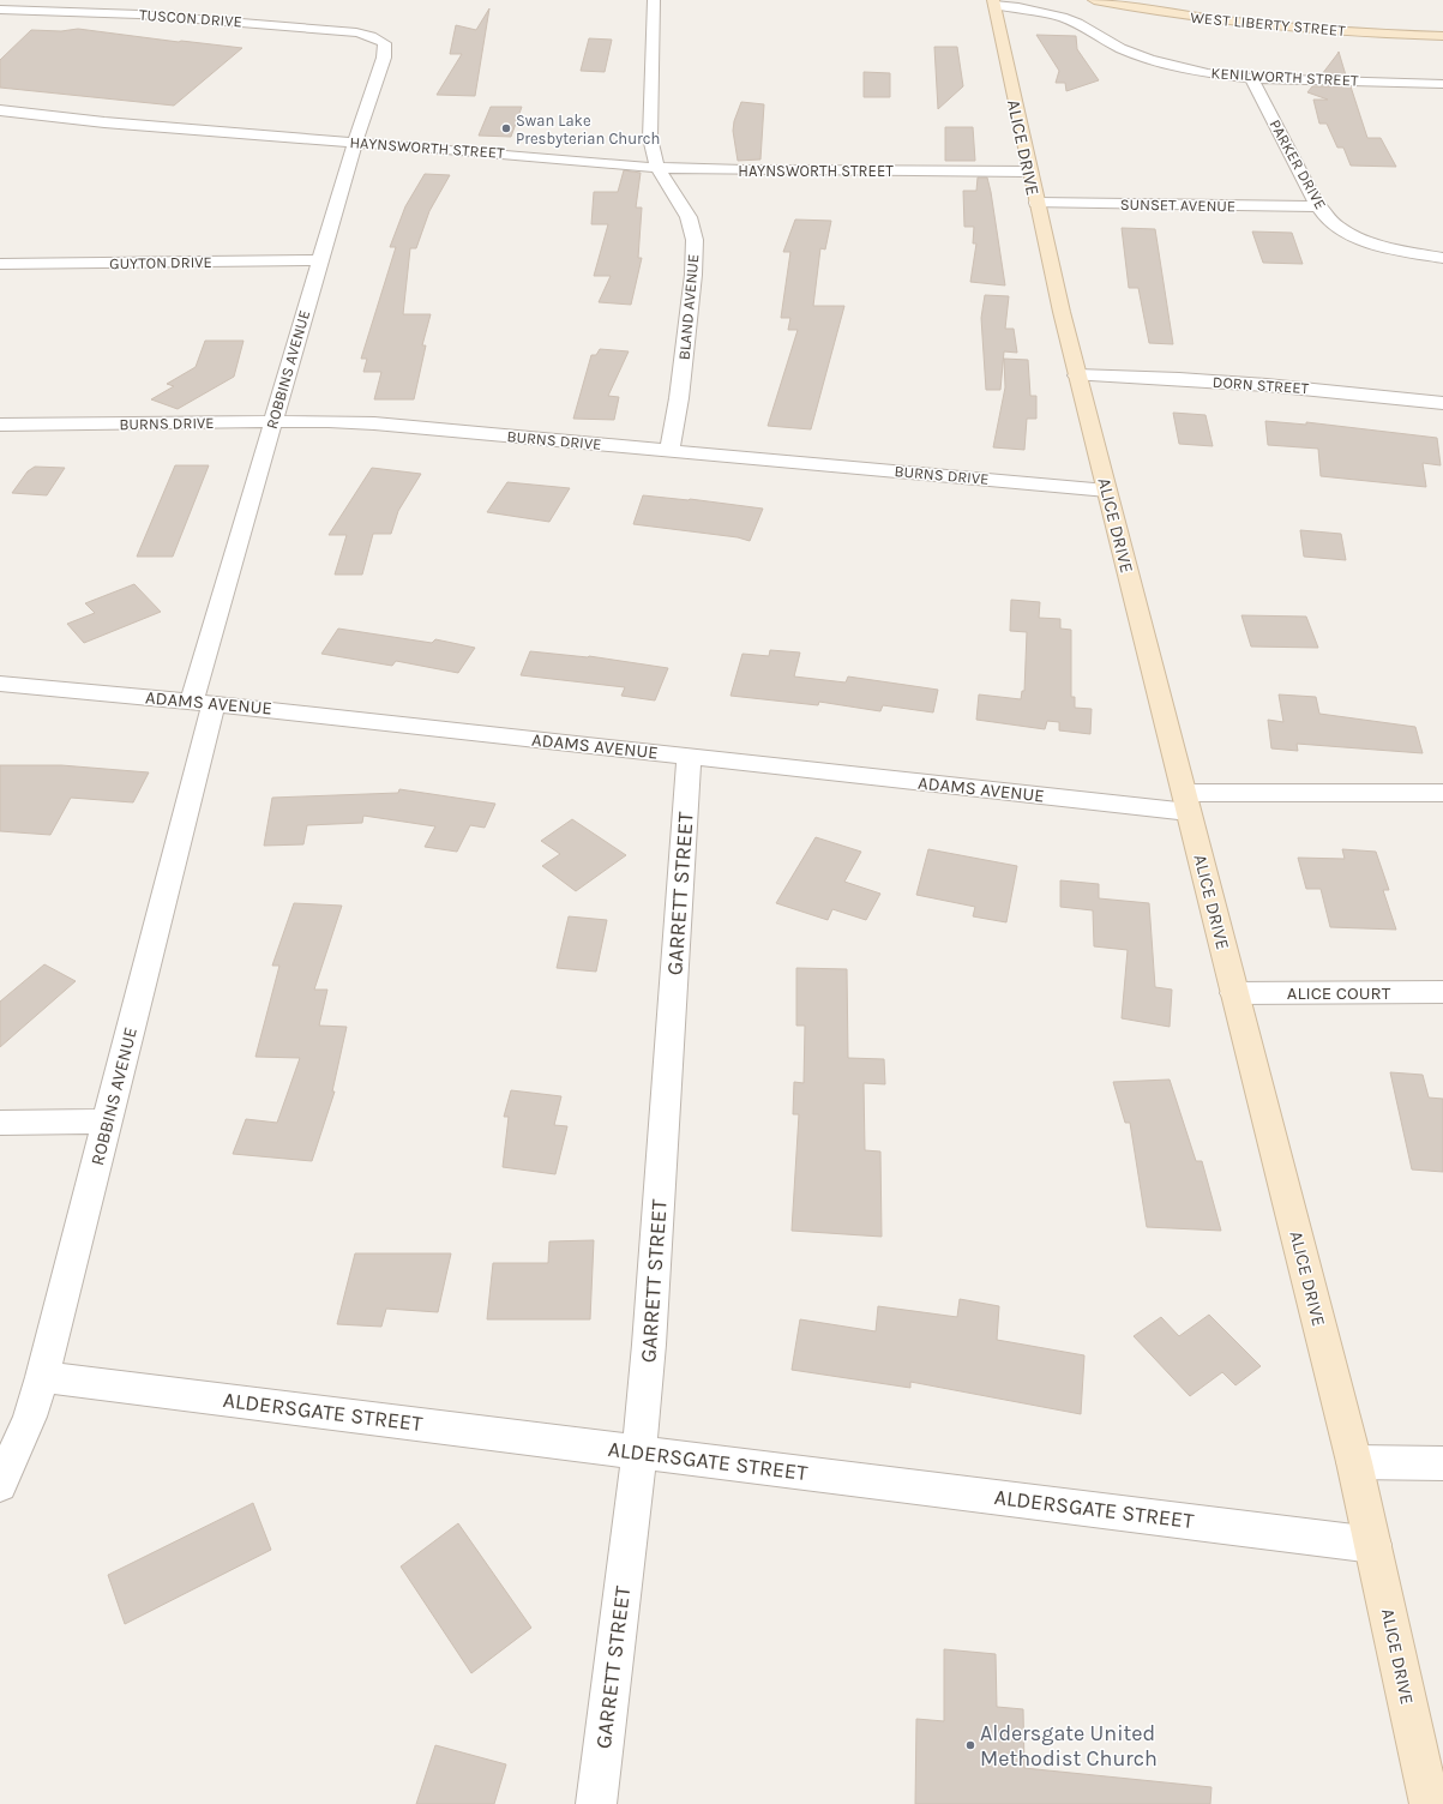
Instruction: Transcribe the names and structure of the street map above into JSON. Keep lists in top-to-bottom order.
{
  "streets": {
    "main road": ["WEST LIBERTY STREET", "ALICE DRIVE"],
    "street": [
      "TUSCON DRIVE",
      "KENILWORTH STREET",
      "HAYNSWORTH STREET",
      "PARKER DRIVE",
      "SUNSET AVENUE",
      "GUYTON DRIVE",
      "BLAND AVENUE",
      "ROBBINS AVENUE",
      "DORN STREET",
      "BURNS DRIVE",
      "ADAMS AVENUE",
      "GARRETT STREET",
      "ALICE COURT",
      "ALDERSGATE STREET"
    ]
  },
  "crossings": [
    ["TUSCON DRIVE", "ROBBINS AVENUE"],
    ["KENILWORTH STREET", "ALICE DRIVE"],
    ["KENILWORTH STREET", "PARKER DRIVE"],
    ["HAYNSWORTH STREET", "ALICE DRIVE"],
    ["HAYNSWORTH STREET", "BLAND AVENUE"],
    ["HAYNSWORTH STREET", "ROBBINS AVENUE"],
    ["ALICE DRIVE", "SUNSET AVENUE"],
    ["ALICE DRIVE", "DORN STREET"],
    ["ALICE DRIVE", "BURNS DRIVE"],
    ["ALICE DRIVE", "ADAMS AVENUE"],
    ["ALICE DRIVE", "ALICE COURT"],
    ["ALICE DRIVE", "ALDERSGATE STREET"],
    ["PARKER DRIVE", "SUNSET AVENUE"],
    ["GUYTON DRIVE", "ROBBINS AVENUE"],
    ["BLAND AVENUE", "BURNS DRIVE"],
    ["ROBBINS AVENUE", "BURNS DRIVE"],
    ["ROBBINS AVENUE", "ADAMS AVENUE"],
    ["ROBBINS AVENUE", "ALDERSGATE STREET"],
    ["ADAMS AVENUE", "GARRETT STREET"],
    ["GARRETT STREET", "ALDERSGATE STREET"]
  ],
  "places": ["Swan Lake Presbyterian Church", "Aldersgate United Methodist Church"]
}
